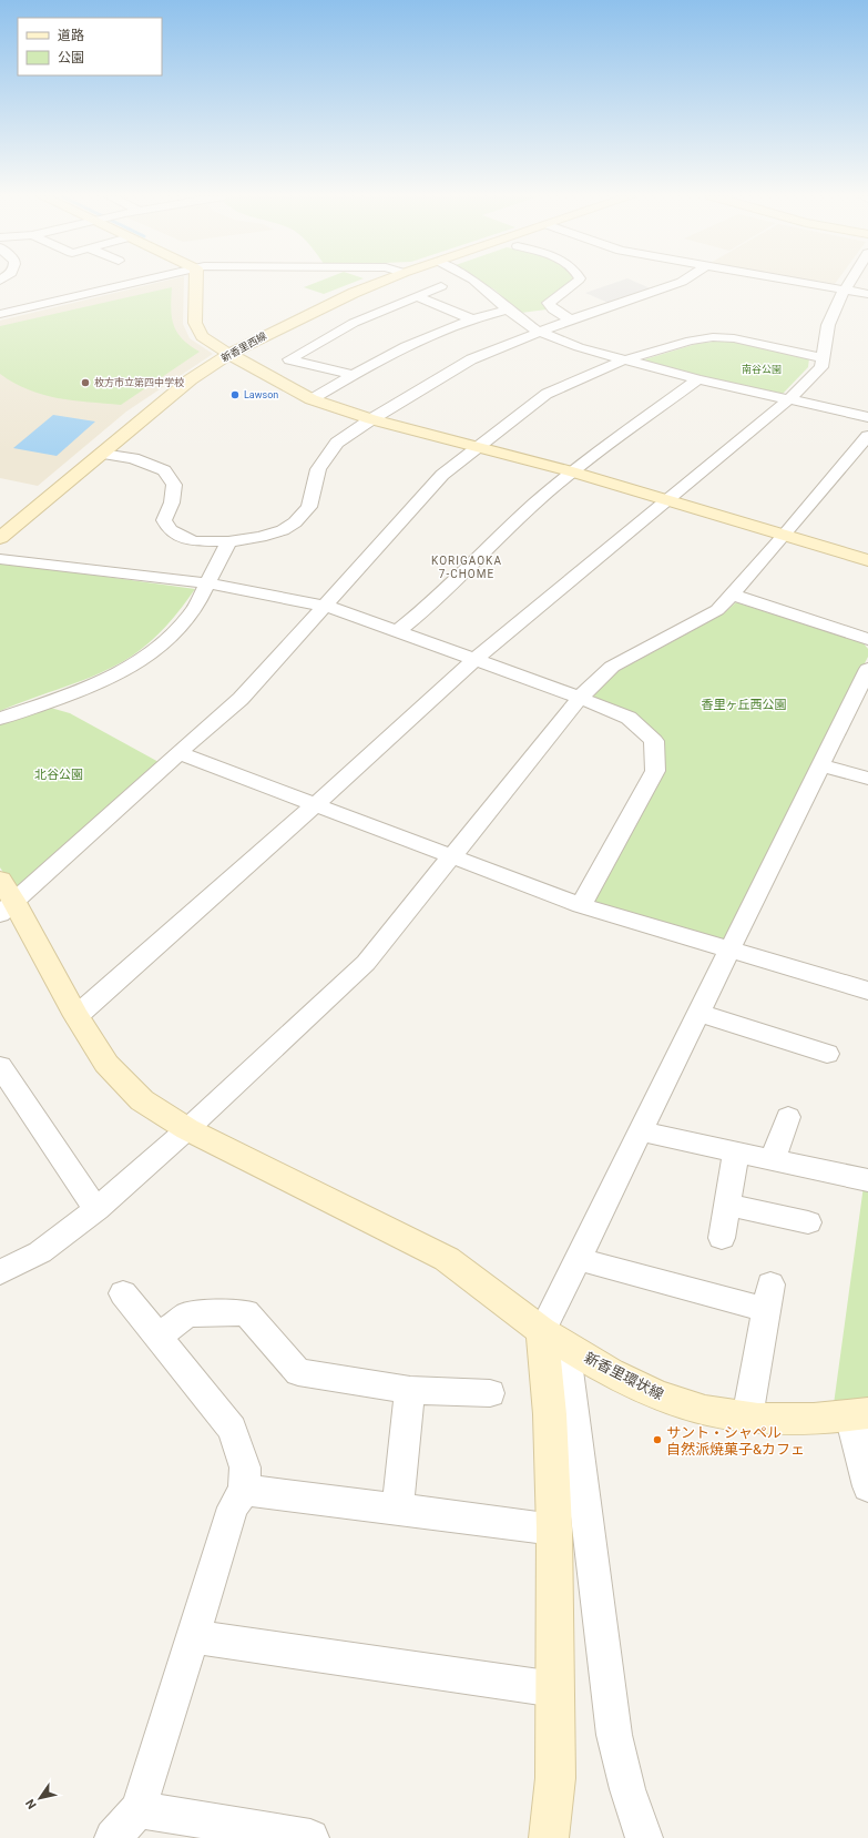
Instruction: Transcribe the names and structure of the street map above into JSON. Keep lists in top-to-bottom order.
{
  "streets": {
    "street": ["新香里西線", "新香里環状線"]
  },
  "districts": ["KORIGAOKA 7-CHOME"],
  "parks": ["南谷公園", "香里ヶ丘西公園", "北谷公園"],
  "places": ["枚方市立第四中学校", "Lawson", "サント・シャペル 自然派焼菓子&カフェ"],
  "legend": ["道路", "公園"],
  "north": "bottom left"
}
